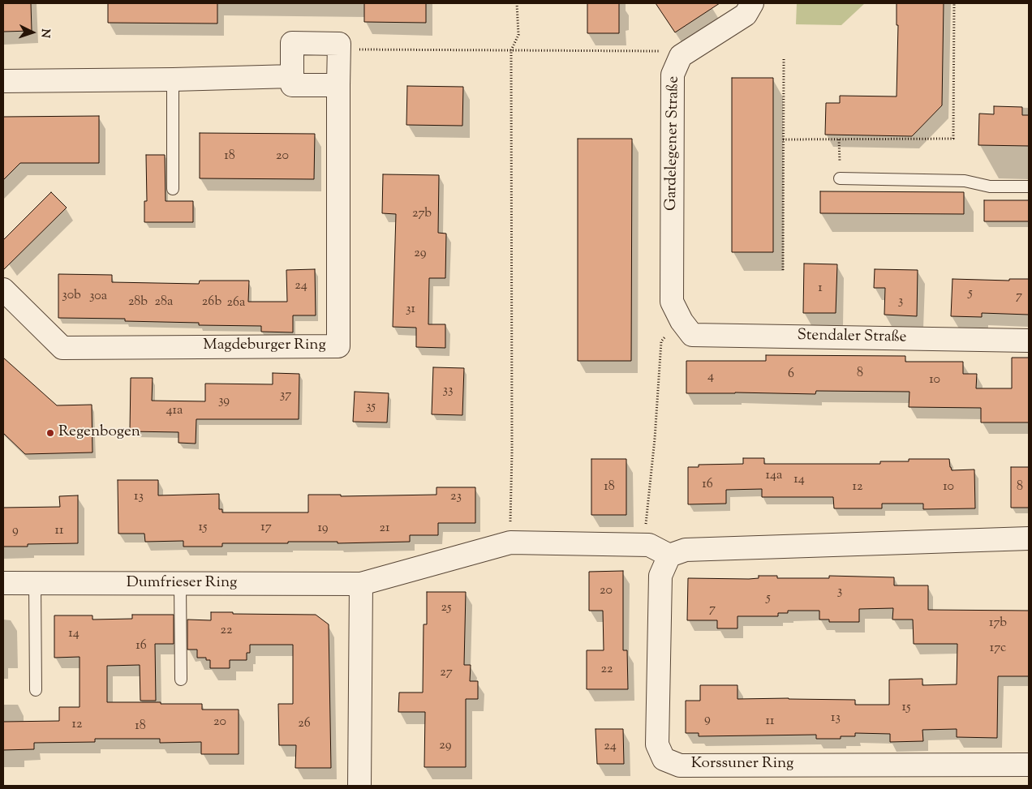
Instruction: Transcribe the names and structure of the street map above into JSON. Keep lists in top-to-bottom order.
{
  "streets": {
    "street": [
      "Gardelegener Straße",
      "Stendaler Straße",
      "Magdeburger Ring",
      "Dumfrieser Ring",
      "Korssuner Ring"
    ]
  },
  "crossings": [
    ["Gardelegener Straße", "Stendaler Straße"]
  ],
  "places": ["Regenbogen"],
  "house_numbers": [
    "18",
    "20",
    "27b",
    "29",
    "24",
    "1",
    "5",
    "30b",
    "30a",
    "7",
    "3",
    "28b",
    "28a",
    "26b",
    "26a",
    "31",
    "8",
    "6",
    "4",
    "10",
    "33",
    "37",
    "39",
    "35",
    "41a",
    "14a",
    "14",
    "16",
    "18",
    "12",
    "10",
    "8",
    "13",
    "23",
    "15",
    "17",
    "19",
    "21",
    "9",
    "11",
    "20",
    "3",
    "5",
    "25",
    "7",
    "17b",
    "22",
    "14",
    "16",
    "17c",
    "22",
    "27",
    "15",
    "13",
    "9",
    "11",
    "20",
    "26",
    "12",
    "18",
    "29",
    "24"
  ],
  "north": "right"
}
